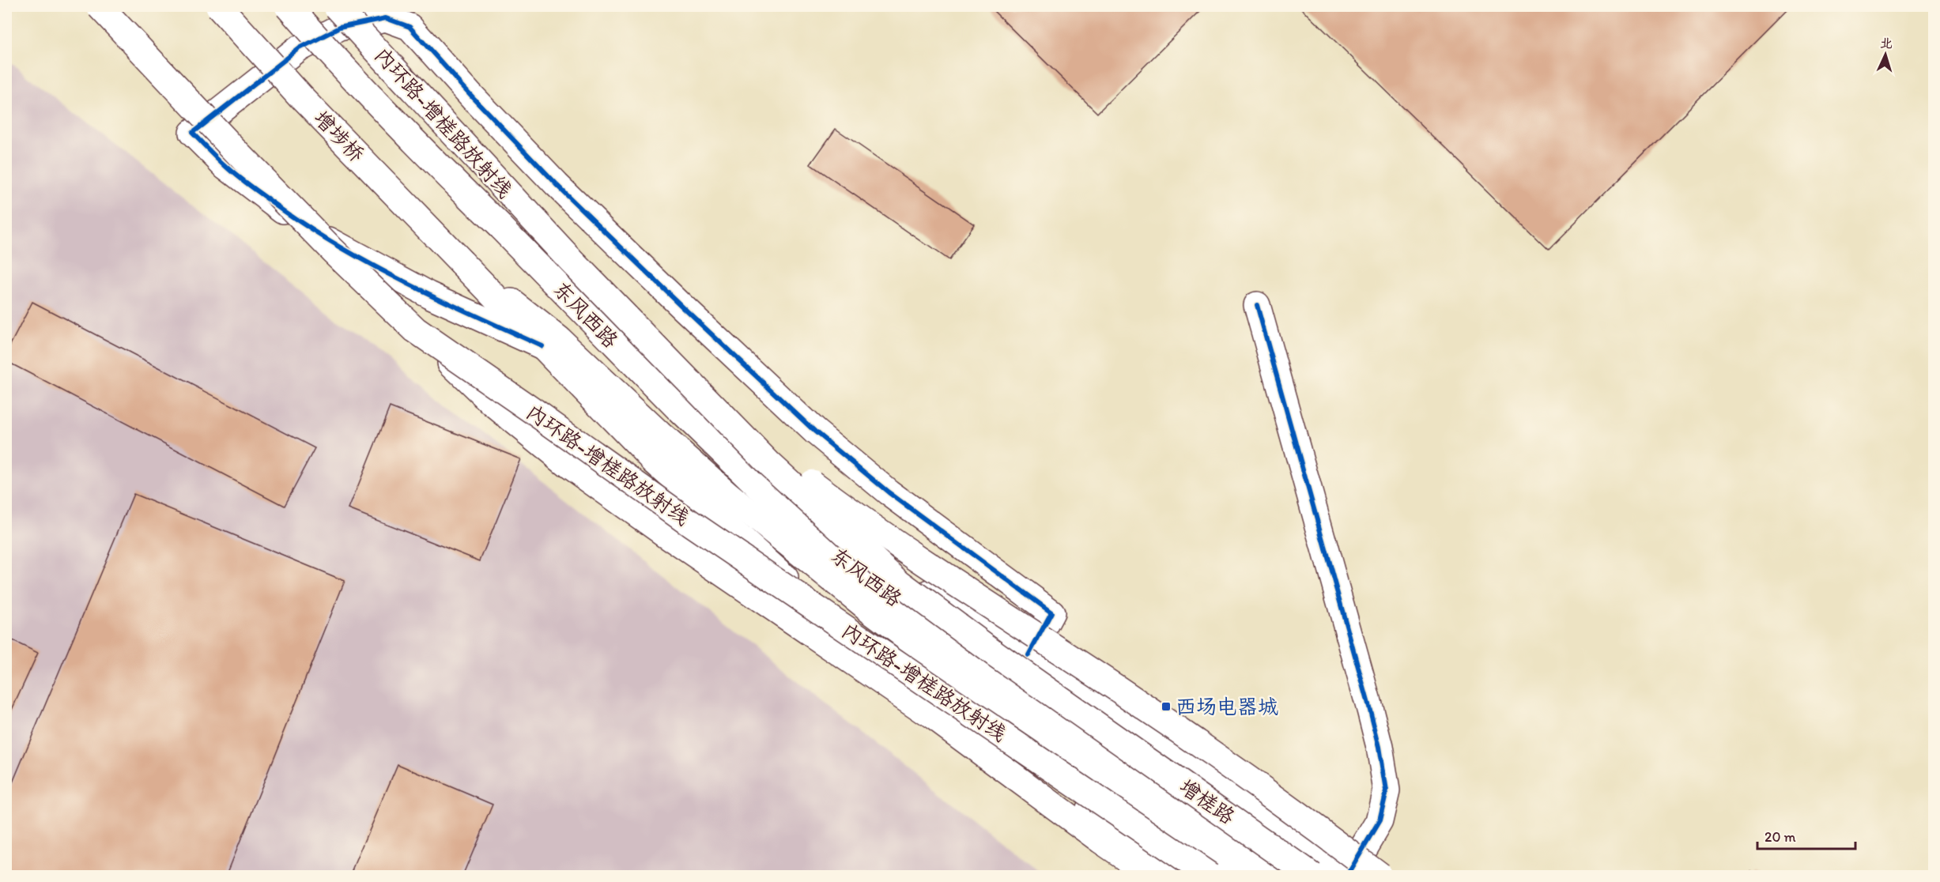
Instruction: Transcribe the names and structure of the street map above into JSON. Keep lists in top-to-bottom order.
{
  "streets": {
    "main road": [
      "内环路-增槎路放射线",
      "增埗桥",
      "东风西路",
      "增槎路"
    ]
  },
  "crossings": [
    ["内环路-增槎路放射线", "增槎路"]
  ],
  "places": {
    "transit": ["西场电器城"]
  },
  "scale_bar": "20 m",
  "north": "top"
}
